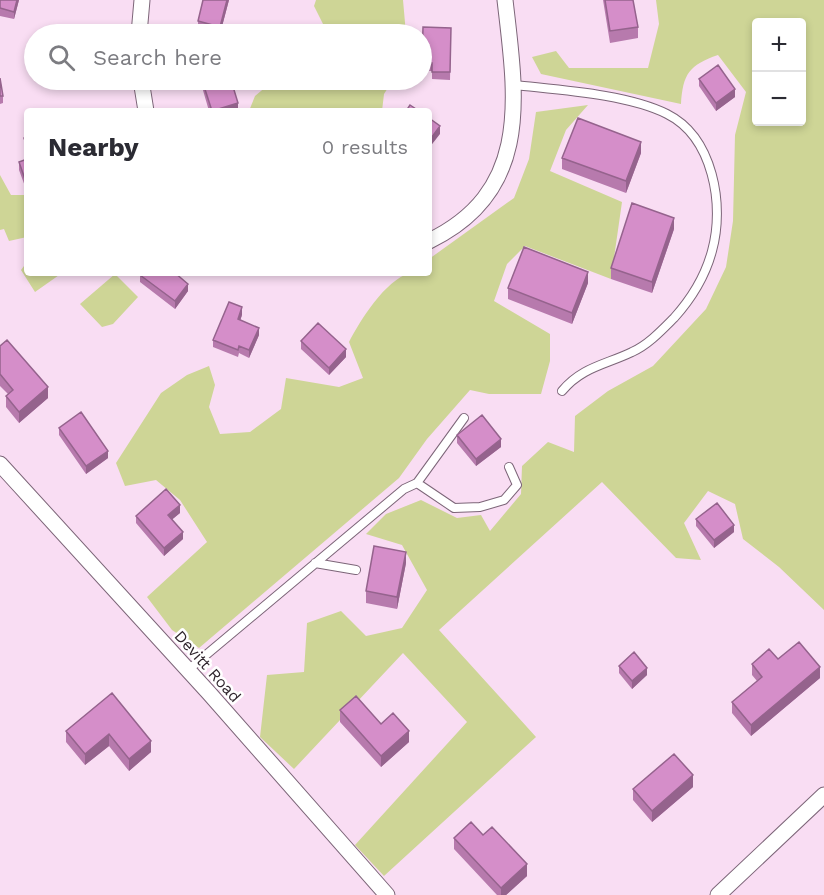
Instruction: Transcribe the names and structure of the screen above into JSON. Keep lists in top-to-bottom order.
{
  "streets": {
    "street": ["Devitt Road"]
  },
  "page": {
    "map_buttons": ["+", "−"],
    "search": "Search here",
    "heading": ["Nearby", "0 results"]
  }
}
